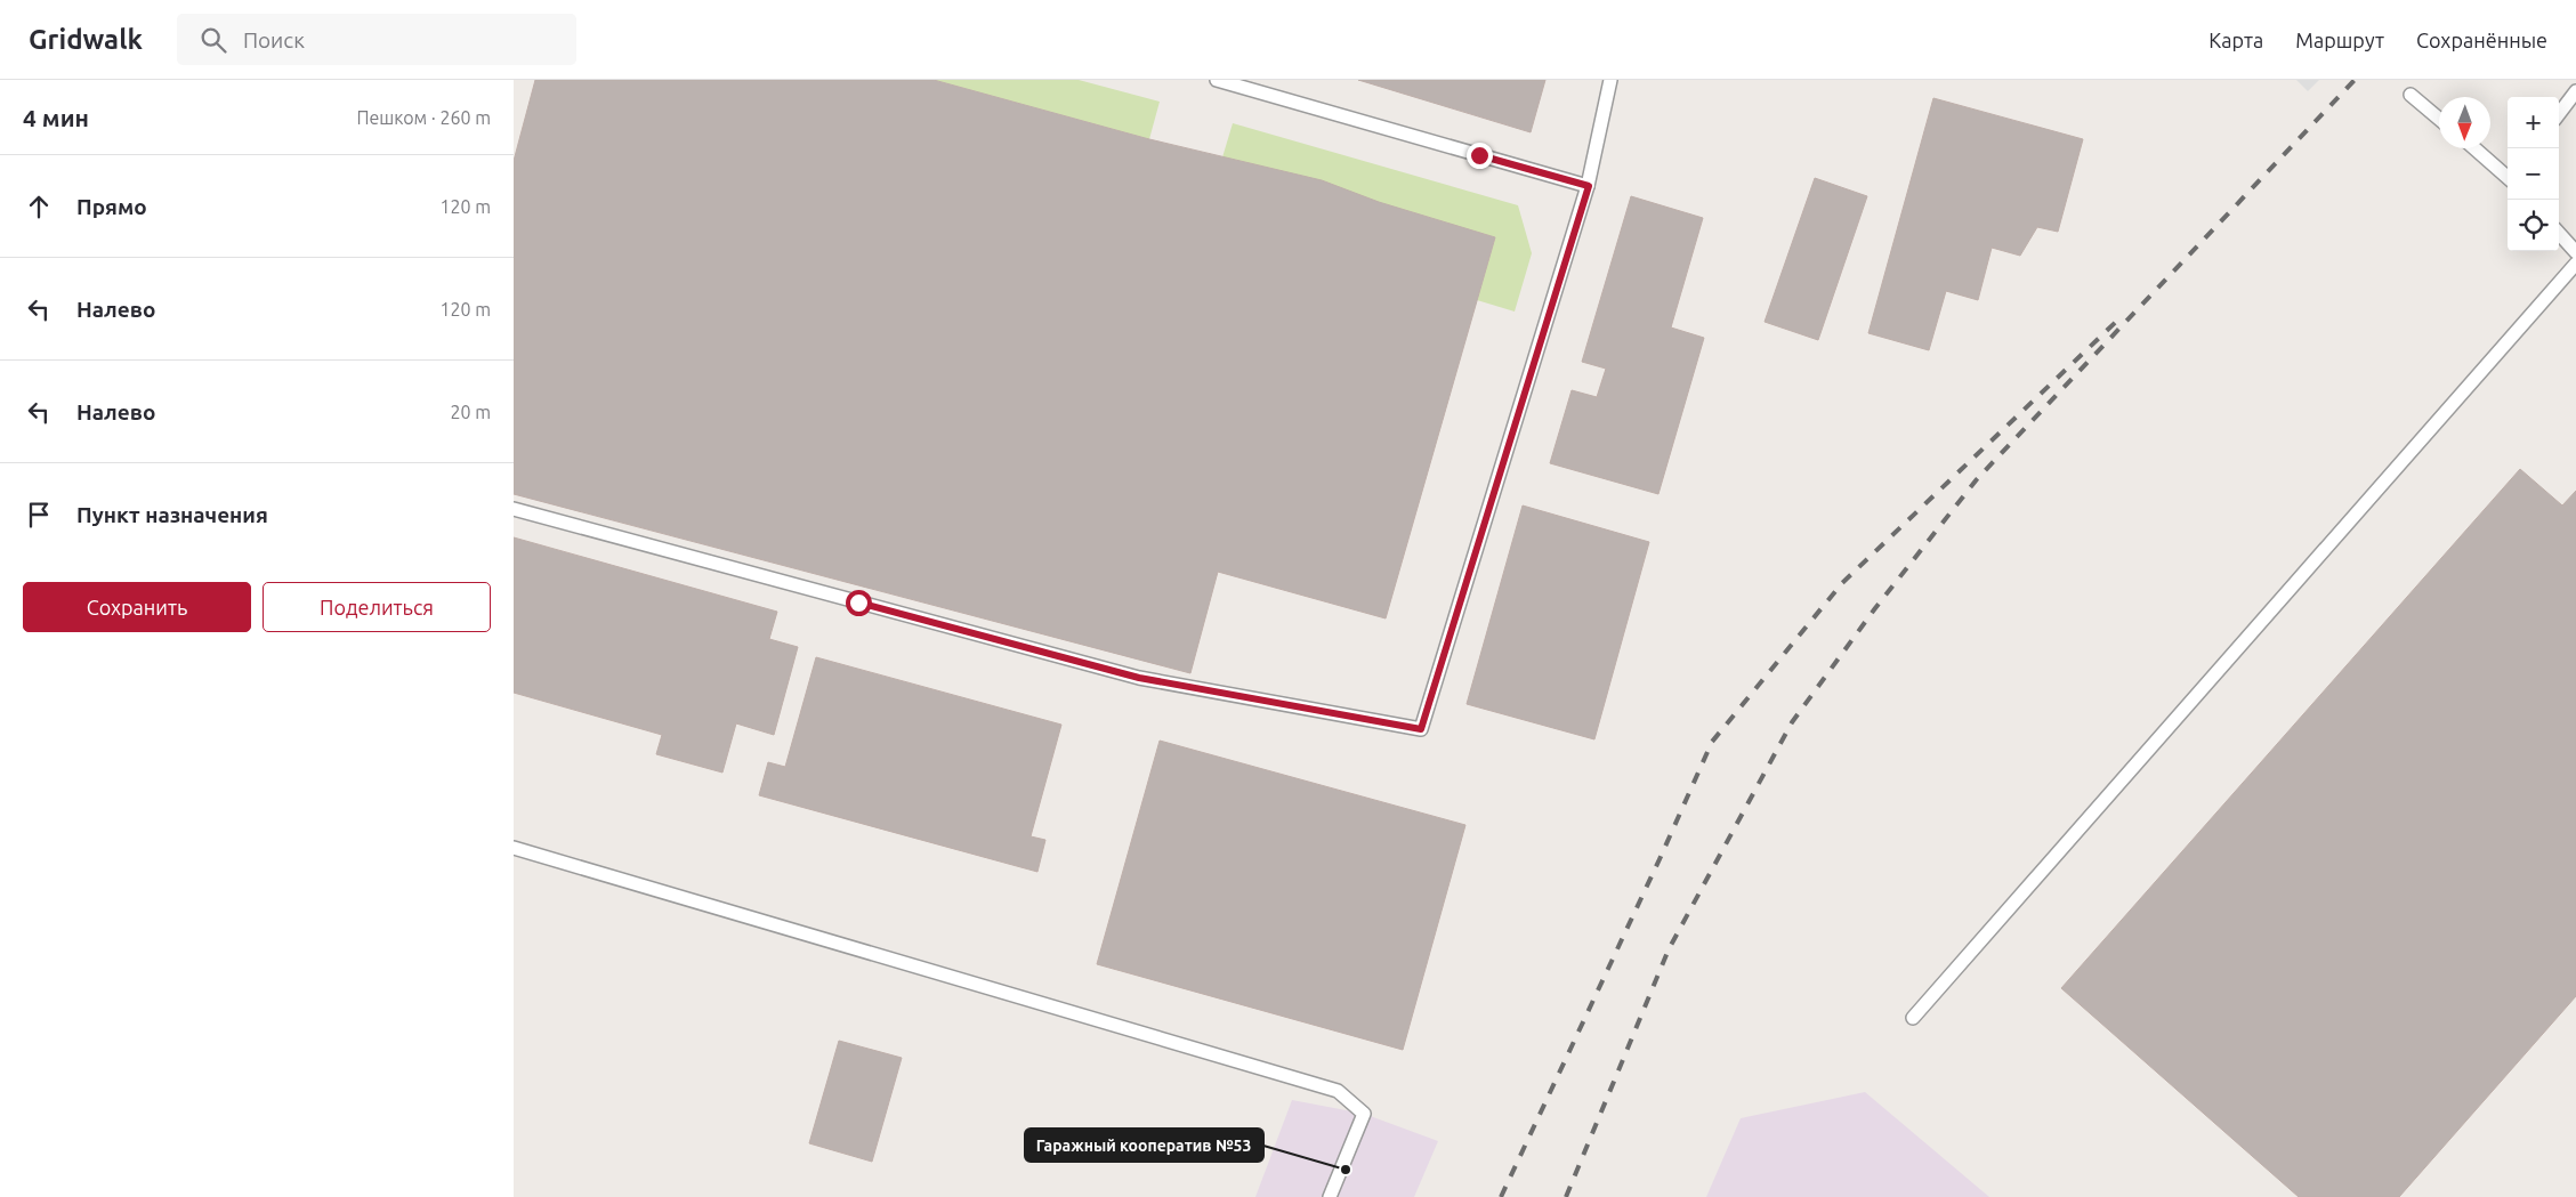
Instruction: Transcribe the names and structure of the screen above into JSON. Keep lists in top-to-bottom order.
{
  "places": ["Гаражный кооператив №53"],
  "north": "bottom",
  "page": {
    "header": "Gridwalk",
    "search": "Поиск",
    "nav": ["Карта", "Маршрут", "Сохранённые"],
    "heading": ["4 мин", "Пешком · 260 m"],
    "map_buttons": ["+", "−"],
    "list": [
      ["Прямо", "120 m"],
      ["Налево", "120 m"],
      ["Налево", "20 m"],
      "Пункт назначения"
    ],
    "buttons": ["Сохранить", "Поделиться"]
  }
}
